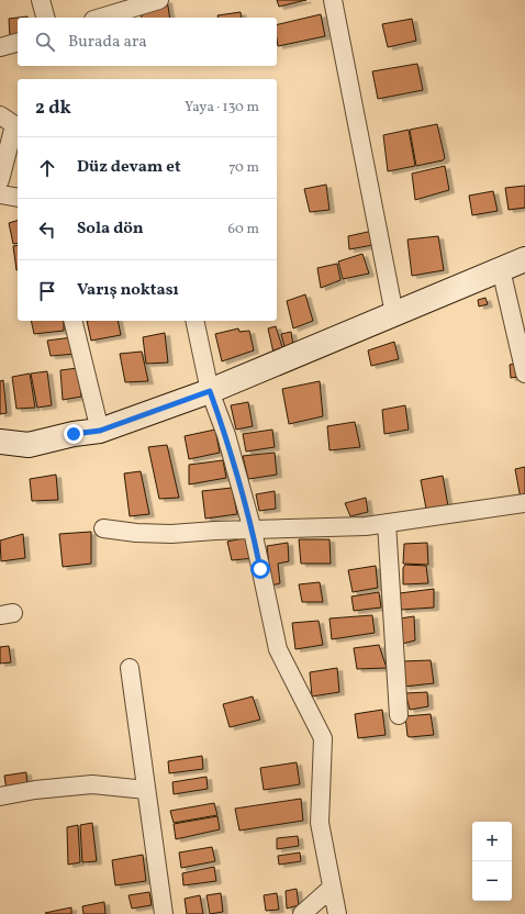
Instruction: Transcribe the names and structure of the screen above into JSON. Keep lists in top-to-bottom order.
{
  "page": {
    "search": "Burada ara",
    "heading": ["2 dk", "Yaya · 130 m"],
    "list": [
      ["Düz devam et", "70 m"],
      ["Sola dön", "60 m"],
      "Varış noktası"
    ],
    "map_buttons": ["+", "−"]
  }
}
